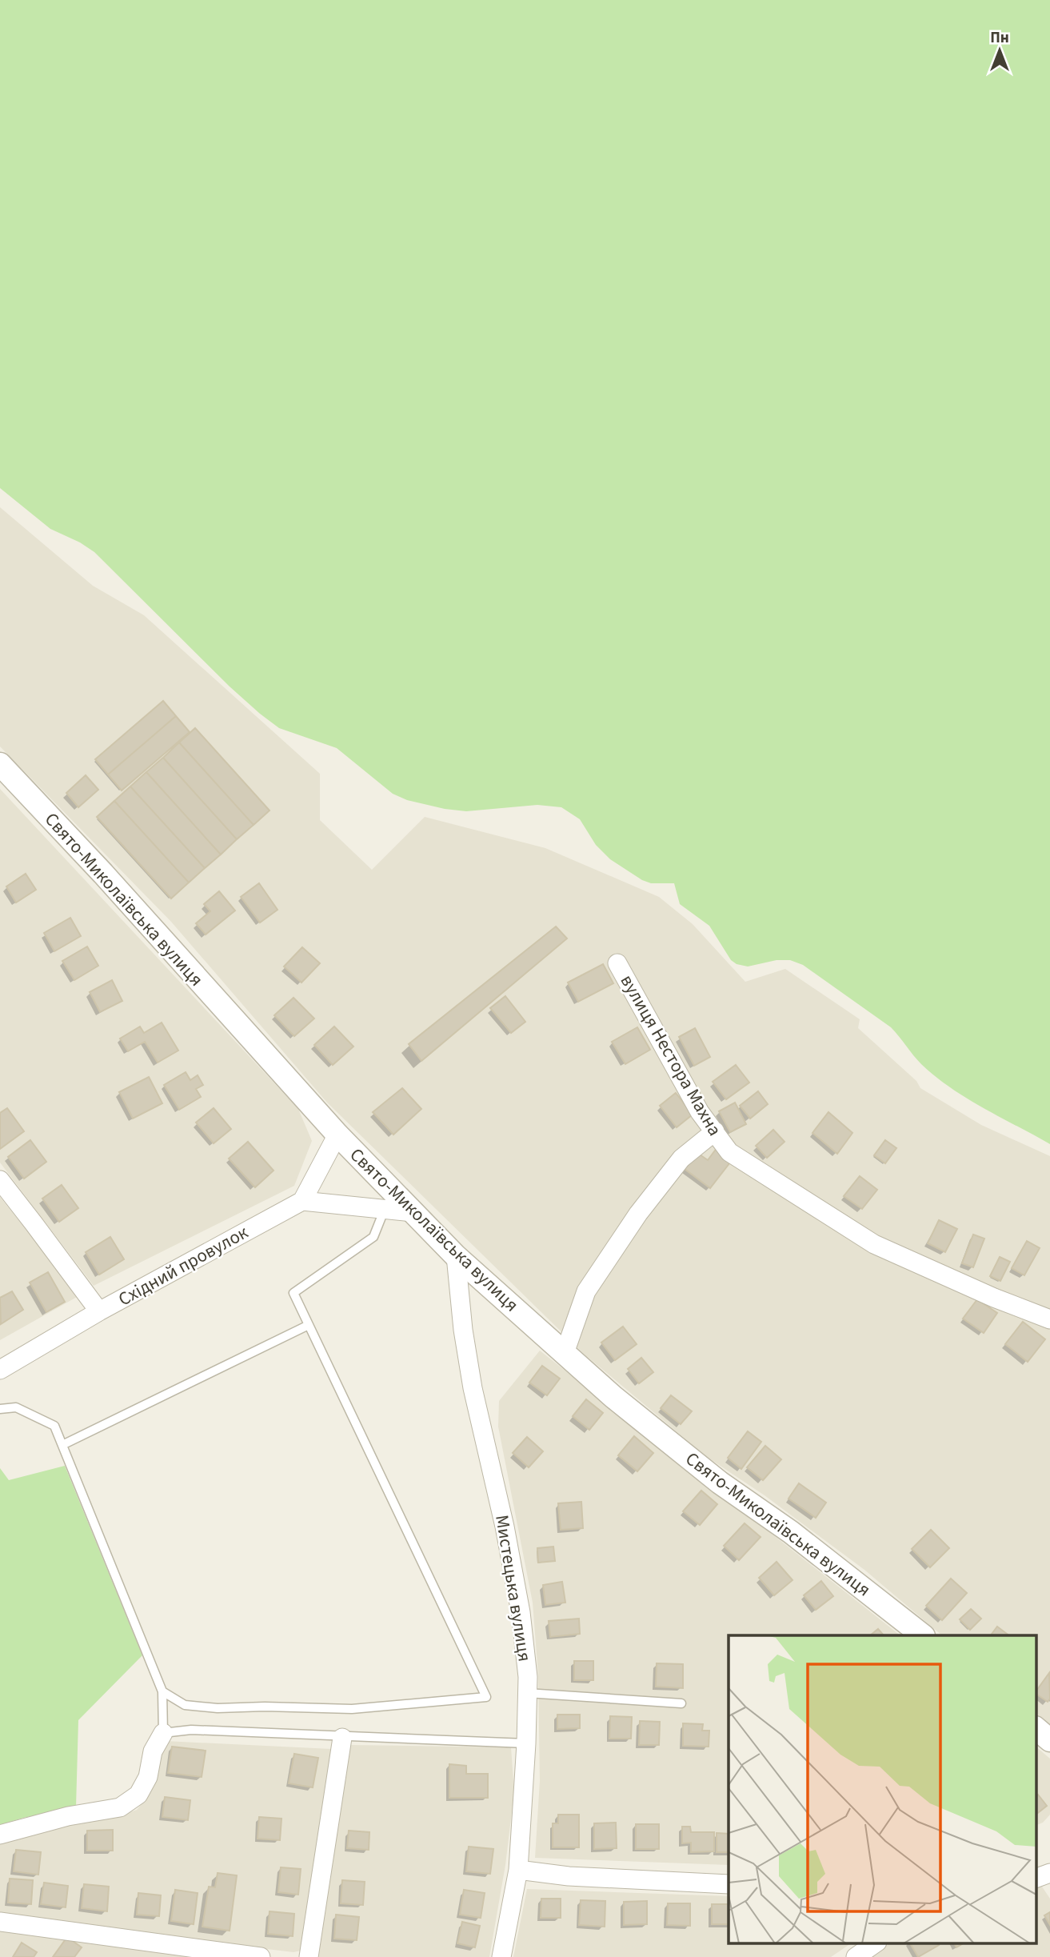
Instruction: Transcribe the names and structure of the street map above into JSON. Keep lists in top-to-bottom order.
{
  "streets": {
    "street": [
      "Свято-Миколаївська вулиця",
      "вулиця Нестора Махна",
      "Східний провулок",
      "Мистецька вулиця"
    ]
  },
  "crossings": [
    ["Свято-Миколаївська вулиця", "Мистецька вулиця"]
  ],
  "north": "top"
}
